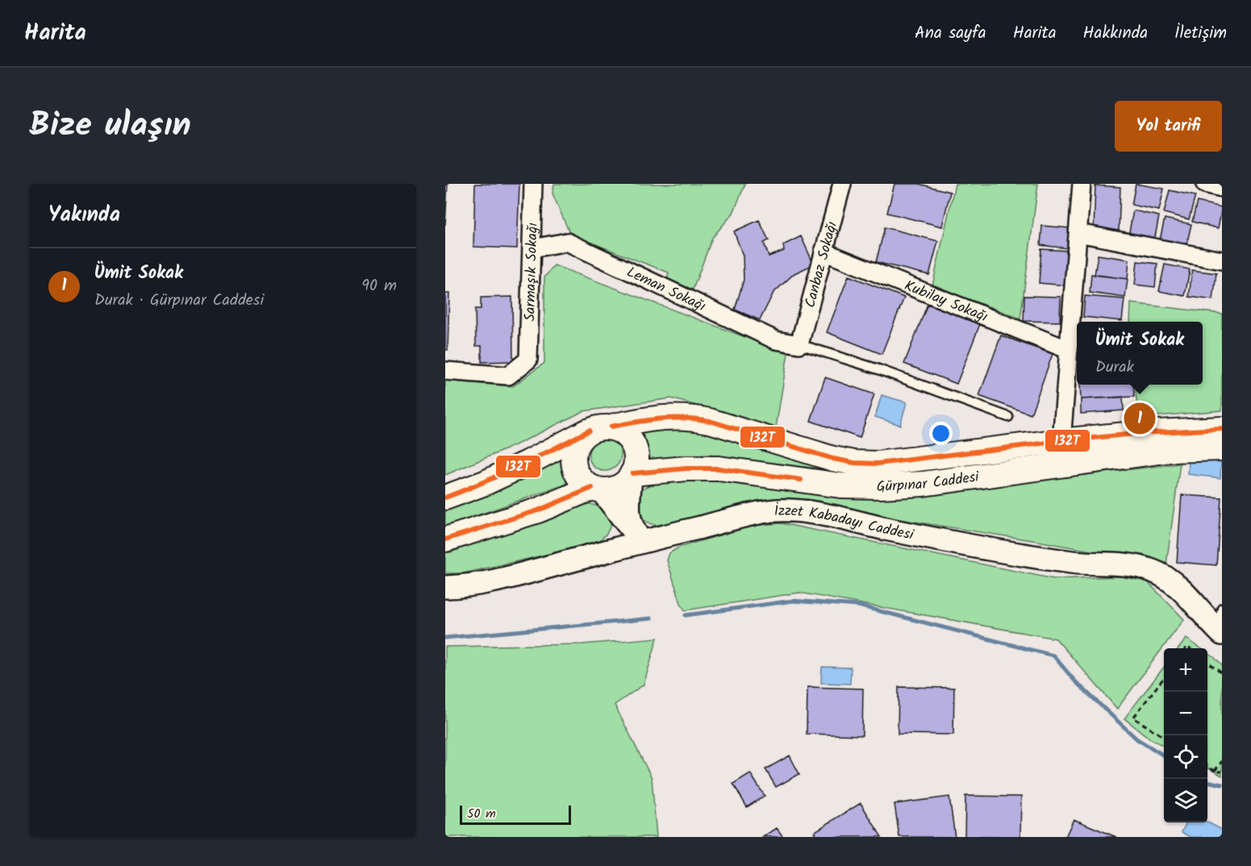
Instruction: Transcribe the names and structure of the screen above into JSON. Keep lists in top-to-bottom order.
{
  "streets": {
    "main road": ["Gürpınar Caddesi"],
    "street": [
      "Canbaz Sokağı",
      "Sarmaşık Sokağı",
      "Leman Sokağı",
      "Kubilay Sokağı",
      "İzzet Kabadayı Caddesi"
    ]
  },
  "crossings": [
    ["Canbaz Sokağı", "Leman Sokağı"],
    ["Canbaz Sokağı", "Kubilay Sokağı"],
    ["Sarmaşık Sokağı", "Leman Sokağı"]
  ],
  "lines": ["transit line 132T"],
  "scale_bar": "50 m",
  "page": {
    "header": "Harita",
    "nav": [
      "Ana sayfa",
      "Harita",
      "Hakkında",
      "İletişim"
    ],
    "title": "Bize ulaşın",
    "buttons": "Yol tarifi",
    "heading": "Yakında",
    "list": [
      {
        "mark": "1",
        "name": "Ümit Sokak",
        "note": "Durak · Gürpınar Caddesi",
        "value": "90 m"
      }
    ],
    "popup": ["Ümit Sokak", "Durak"],
    "pins": "1",
    "map_buttons": ["+", "−"],
    "scale": "50 m"
  }
}
